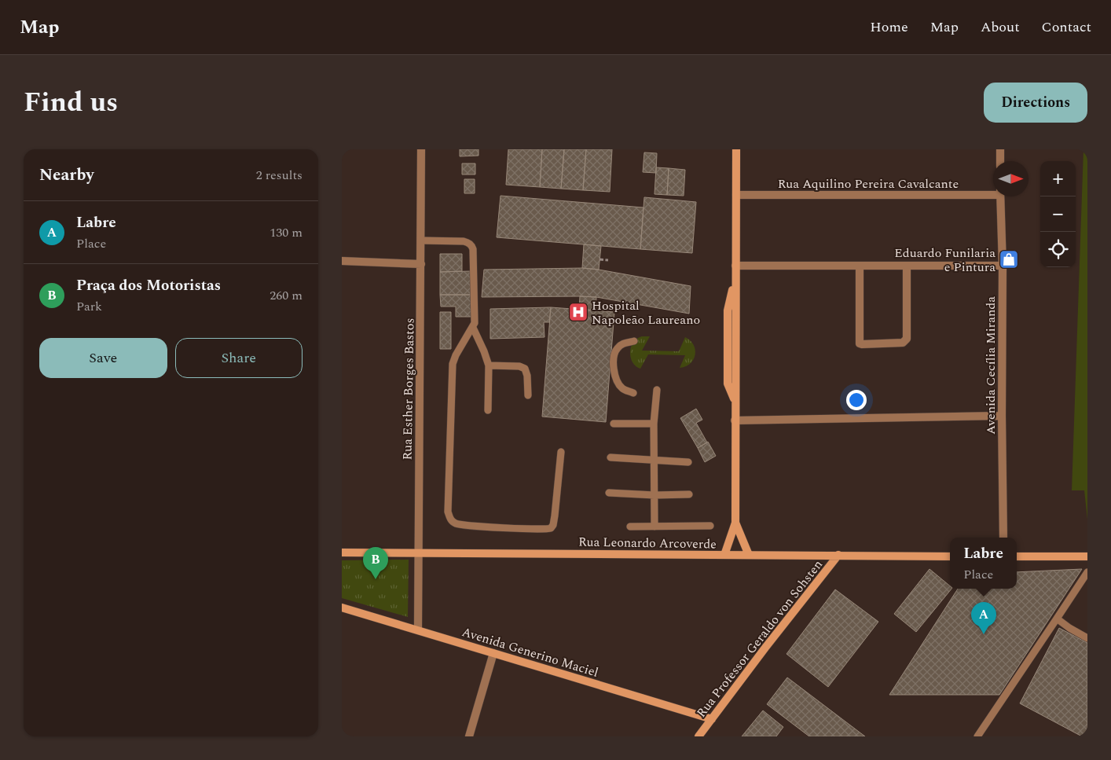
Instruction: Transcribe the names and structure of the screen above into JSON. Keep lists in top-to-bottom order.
{
  "streets": {
    "street": [
      "Rua Aquilino Pereira Cavalcante",
      "Avenida Cecília Miranda",
      "Rua Esther Borges Bastos",
      "Rua Leonardo Arcoverde",
      "Rua Professor Geraldo von Sohsten",
      "Avenida Generino Maciel"
    ]
  },
  "crossings": [
    ["Rua Esther Borges Bastos", "Rua Leonardo Arcoverde"],
    ["Rua Esther Borges Bastos", "Avenida Generino Maciel"],
    ["Rua Leonardo Arcoverde", "Rua Professor Geraldo von Sohsten"],
    ["Rua Professor Geraldo von Sohsten", "Avenida Generino Maciel"]
  ],
  "places": {
    "shop": ["Eduardo Funilaria e Pintura"],
    "hospital": ["Hospital Napoleão Laureano"]
  },
  "north": "right",
  "page": {
    "header": "Map",
    "nav": [
      "Home",
      "Map",
      "About",
      "Contact"
    ],
    "title": "Find us",
    "buttons": [
      "Directions",
      ["Save", "Share"]
    ],
    "heading": ["Nearby", "2 results"],
    "map_buttons": ["+", "−"],
    "list": [
      {
        "mark": "A",
        "name": "Labre",
        "note": "Place",
        "value": "130 m"
      },
      {
        "mark": "B",
        "name": "Praça dos Motoristas",
        "note": "Park",
        "value": "260 m"
      }
    ],
    "popup": ["Labre", "Place"],
    "pins": ["B", "A"]
  }
}
